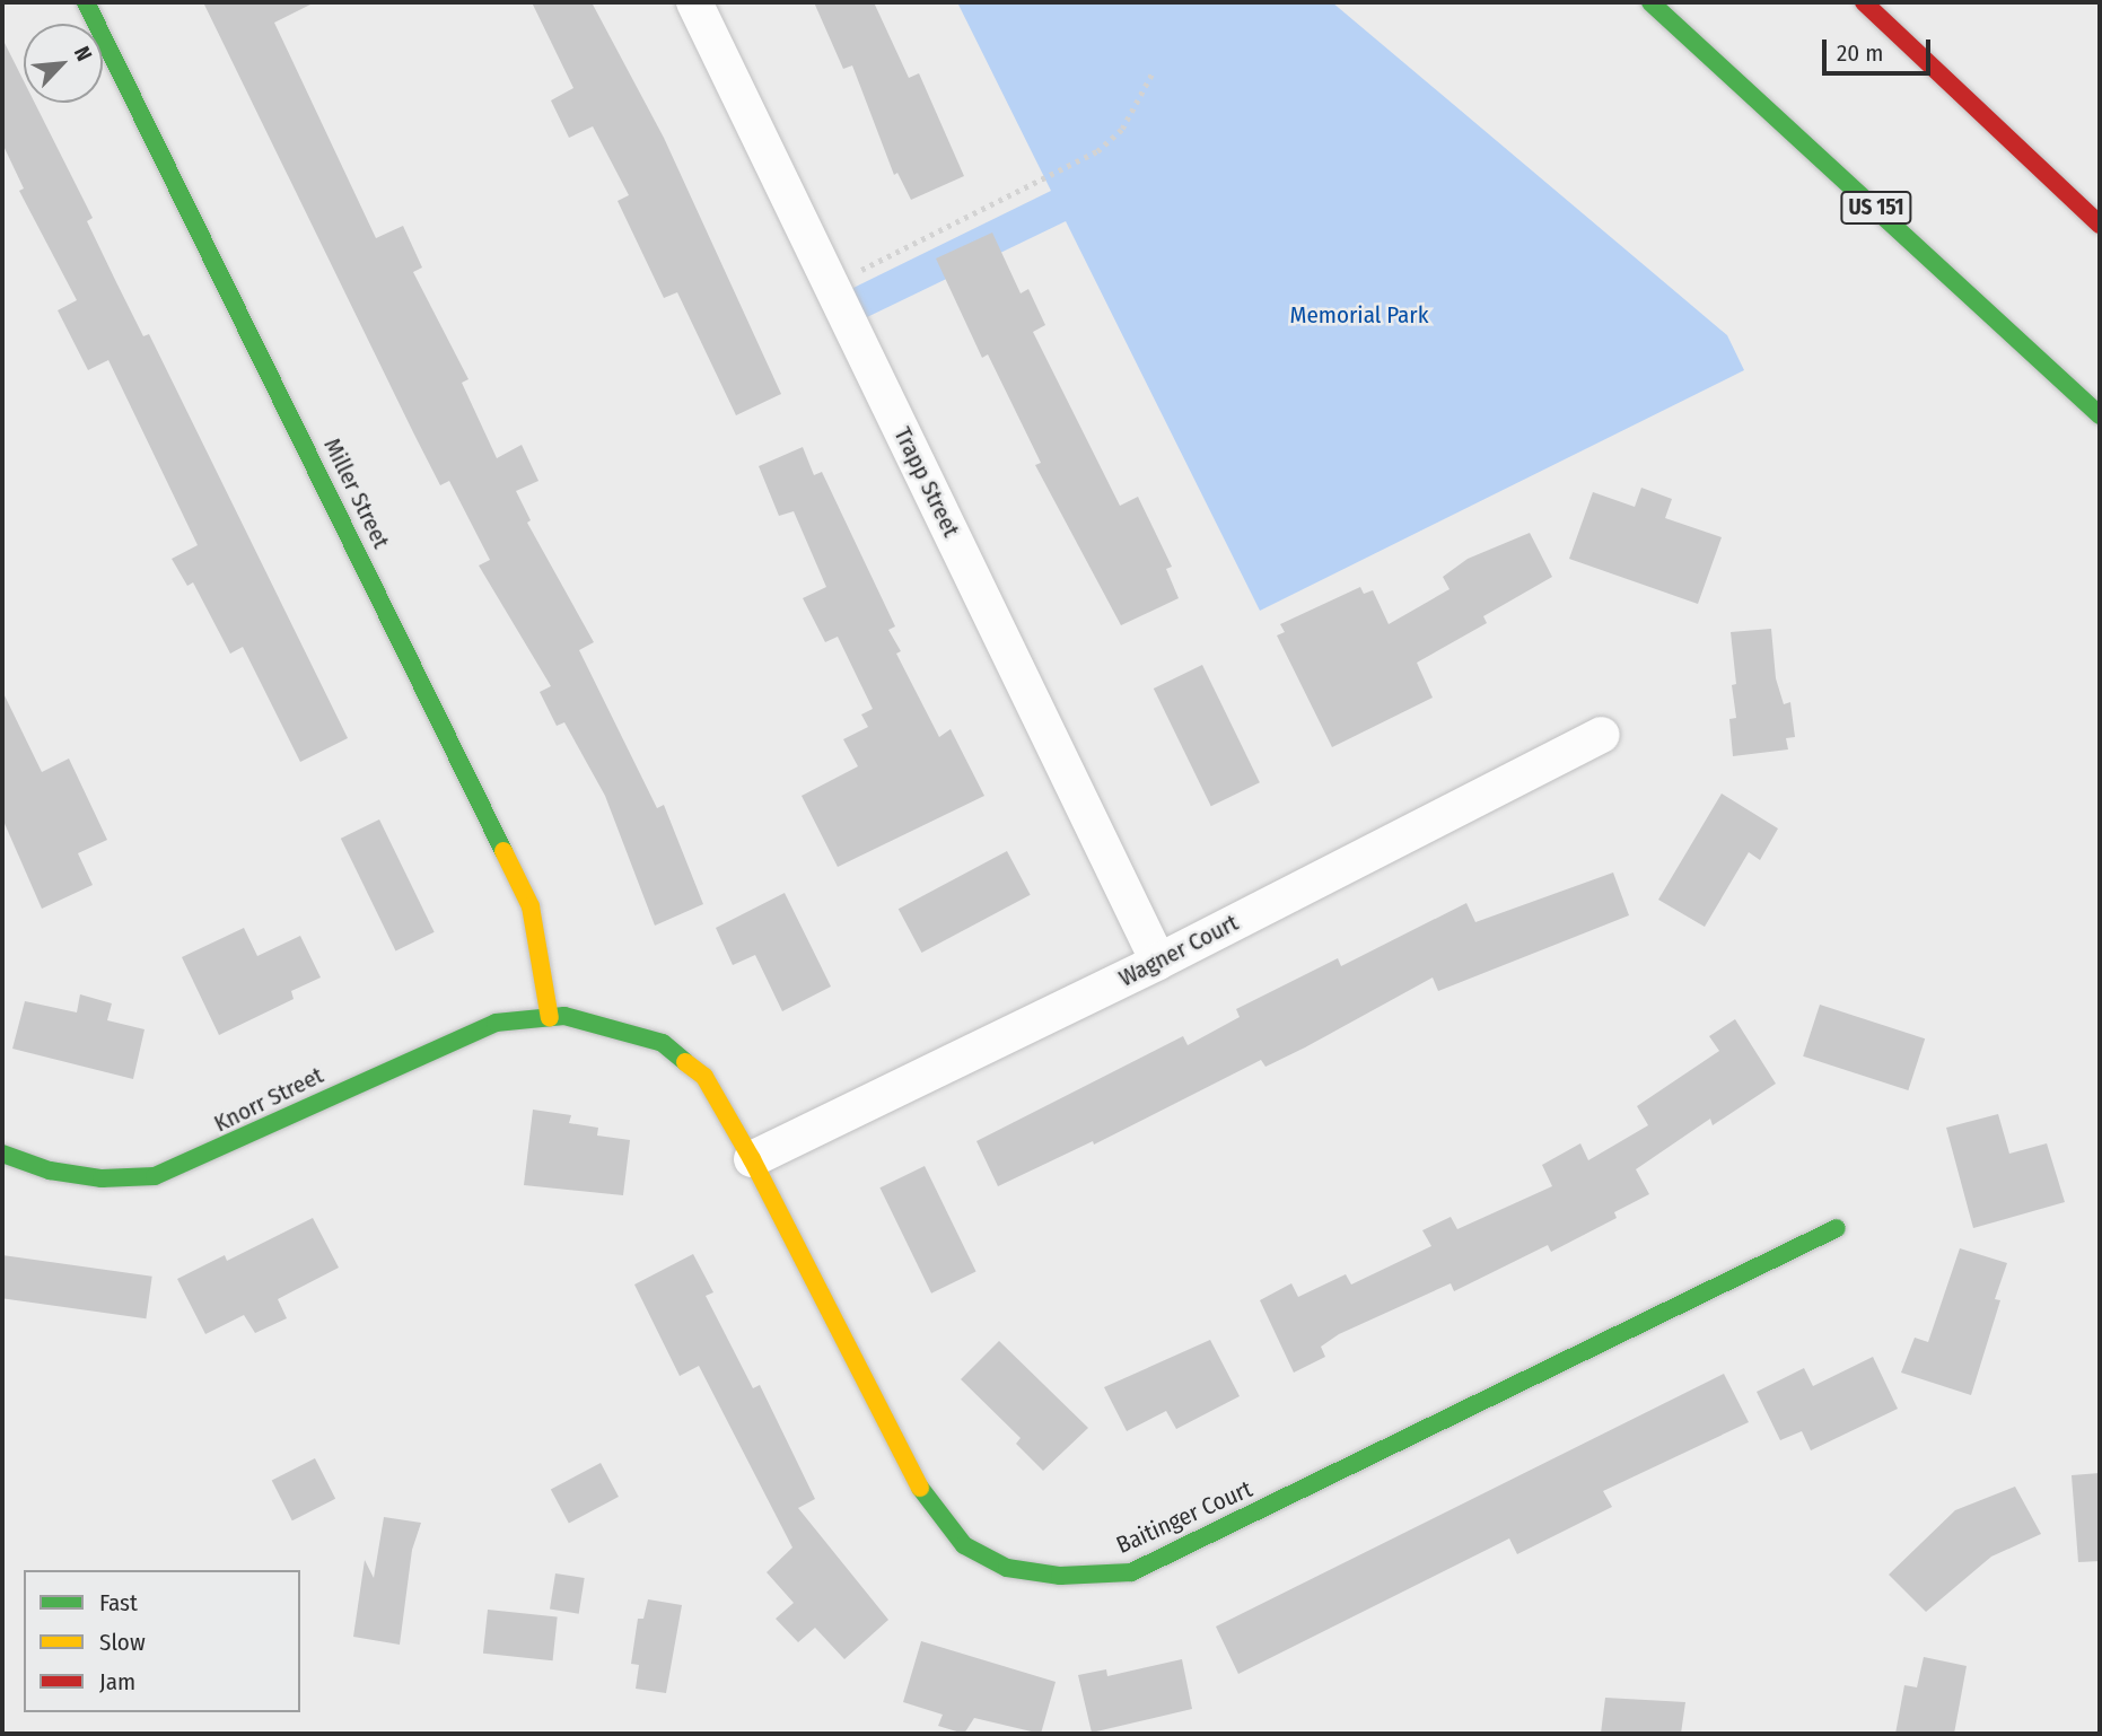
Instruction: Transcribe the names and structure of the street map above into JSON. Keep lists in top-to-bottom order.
{
  "streets": {
    "main road": [
      "US 151",
      "Miller Street",
      "Knorr Street",
      "Baitinger Court"
    ],
    "street": ["Trapp Street", "Wagner Court"]
  },
  "crossings": [
    ["Trapp Street", "Wagner Court"],
    ["Miller Street", "Knorr Street"],
    ["Miller Street", "Baitinger Court"],
    ["Wagner Court", "Baitinger Court"],
    ["Knorr Street", "Baitinger Court"]
  ],
  "parks": ["Memorial Park"],
  "legend": ["Fast", "Slow", "Jam"],
  "scale_bar": "20 m",
  "north": "top right"
}
